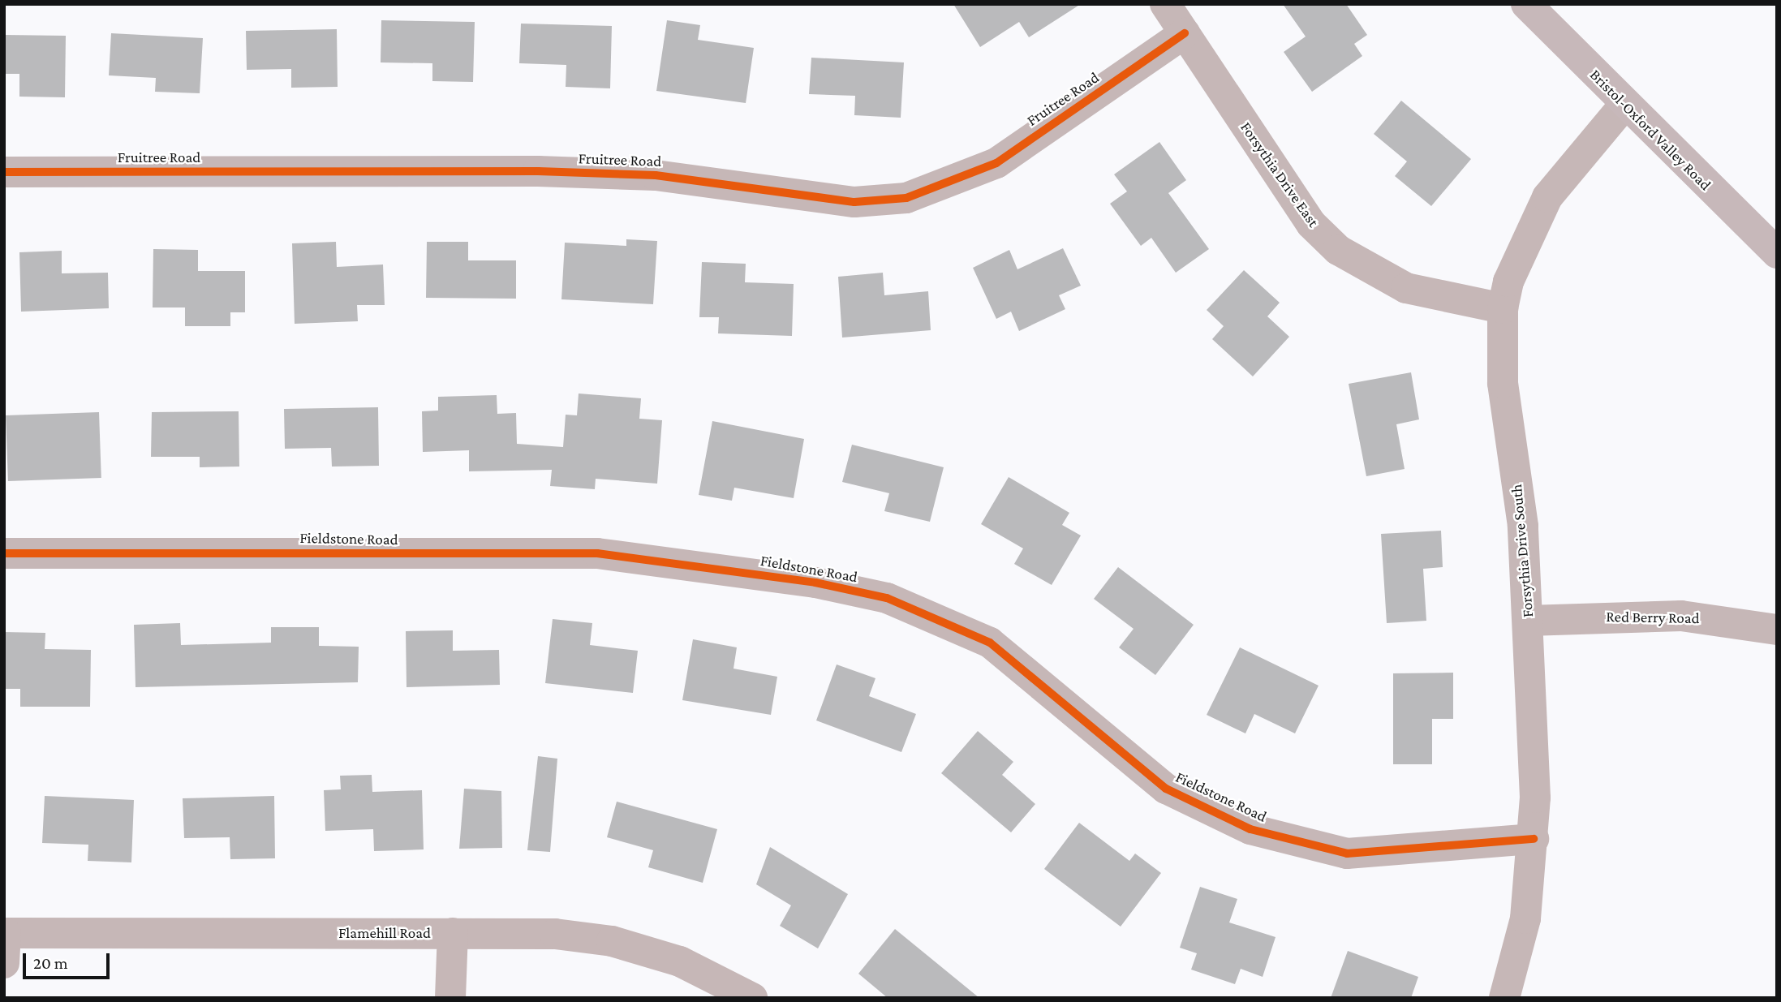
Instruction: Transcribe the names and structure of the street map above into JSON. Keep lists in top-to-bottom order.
{
  "streets": {
    "main road": ["Bristol-Oxford Valley Road"],
    "street": [
      "Fruitree Road",
      "Forsythia Drive East",
      "Fieldstone Road",
      "Forsythia Drive South",
      "Red Berry Road",
      "Flamehill Road"
    ]
  },
  "crossings": [
    ["Fruitree Road", "Forsythia Drive East"],
    ["Bristol-Oxford Valley Road", "Forsythia Drive South"],
    ["Forsythia Drive East", "Forsythia Drive South"],
    ["Fieldstone Road", "Forsythia Drive South"],
    ["Forsythia Drive South", "Red Berry Road"]
  ],
  "scale_bar": "20 m"
}
